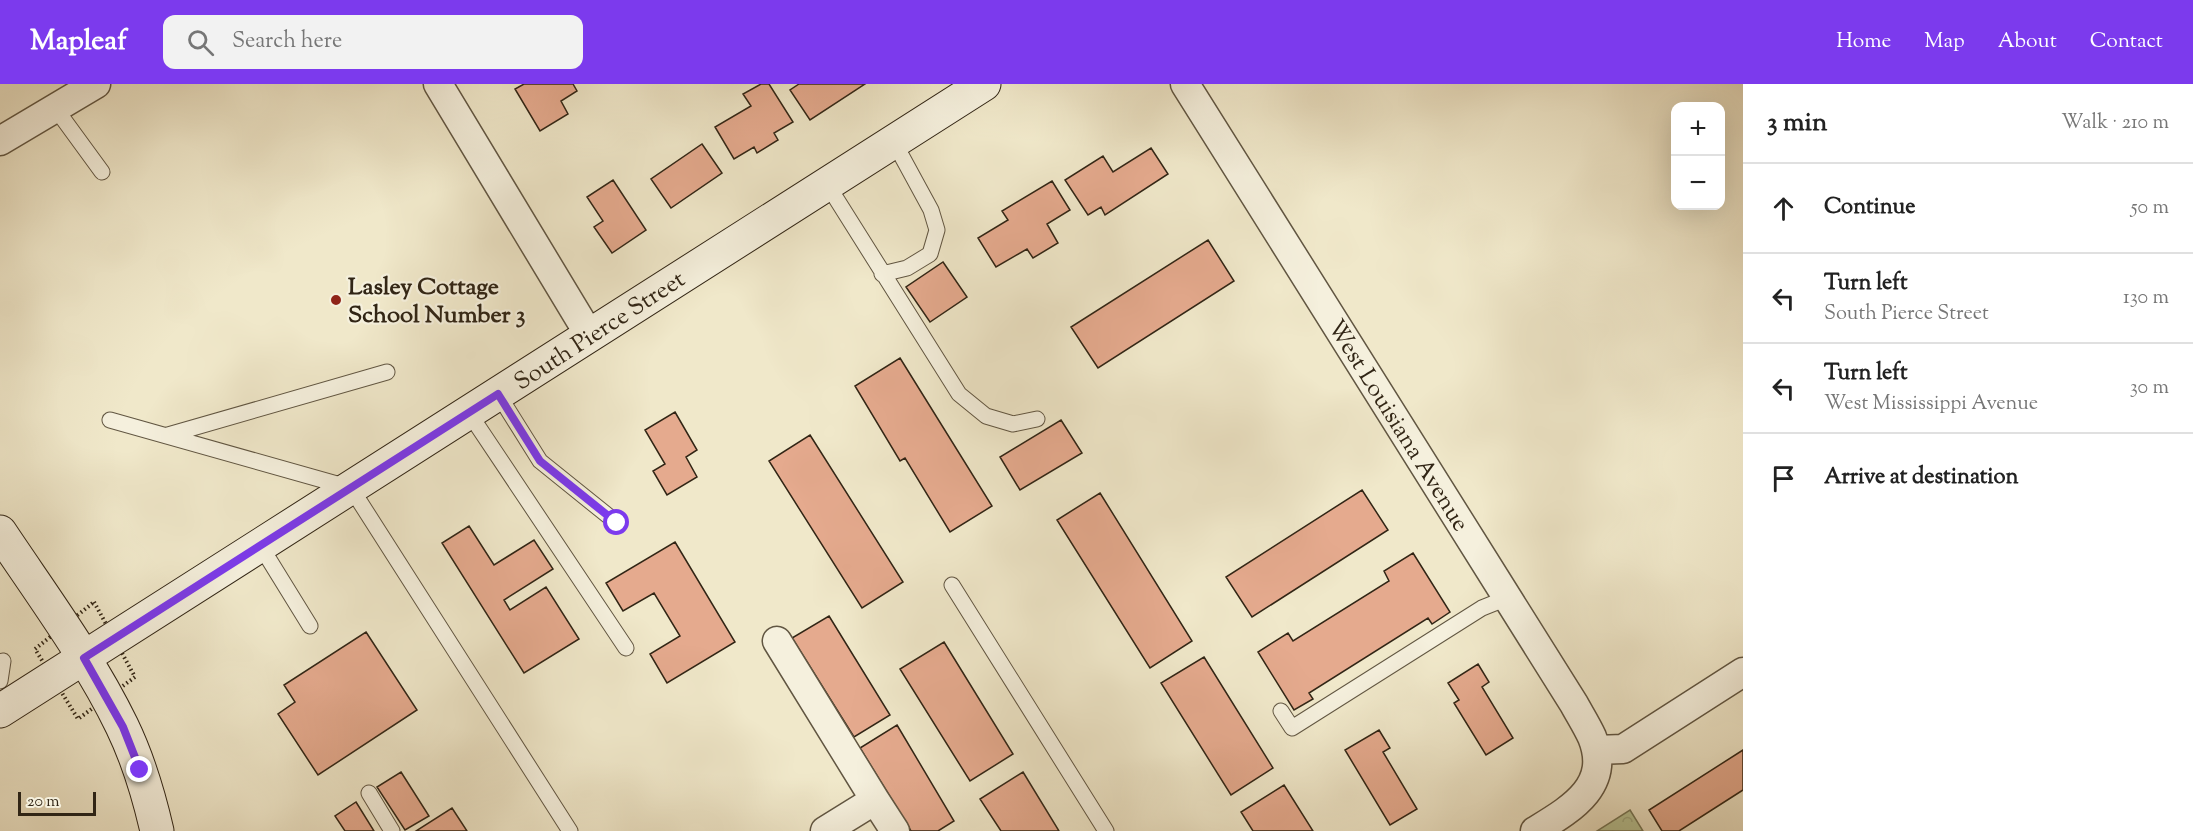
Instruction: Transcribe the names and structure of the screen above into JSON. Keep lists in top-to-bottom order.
{
  "streets": {
    "street": ["South Pierce Street", "West Louisiana Avenue"]
  },
  "places": ["Lasley Cottage School Number 3"],
  "scale_bar": "20 m",
  "page": {
    "header": "Mapleaf",
    "search": "Search here",
    "nav": [
      "Home",
      "Map",
      "About",
      "Contact"
    ],
    "heading": ["3 min", "Walk · 210 m"],
    "map_buttons": ["+", "−"],
    "list": [
      ["Continue", "50 m"],
      ["Turn left", "South Pierce Street", "130 m"],
      ["Turn left", "West Mississippi Avenue", "30 m"],
      "Arrive at destination"
    ],
    "scale": "20 m"
  }
}
